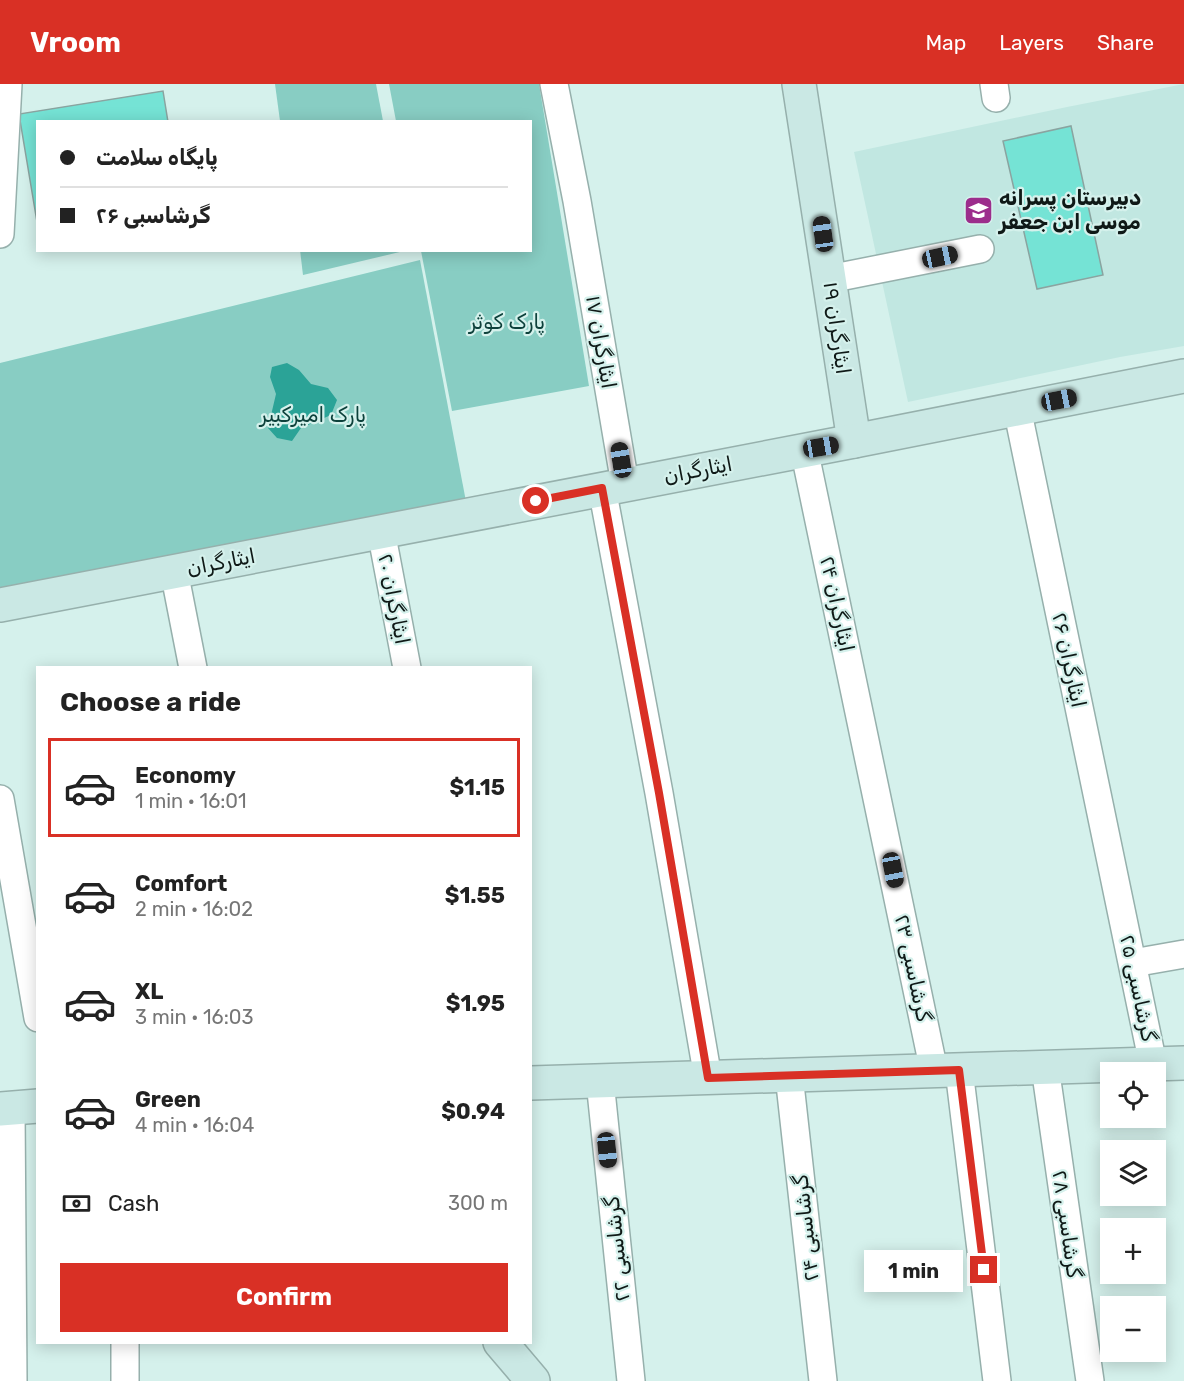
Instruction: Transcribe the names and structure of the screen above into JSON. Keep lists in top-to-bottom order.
{
  "streets": {
    "street": [
      "ایثارگران ۱۹",
      "ایثارگران ۱۷",
      "ایثارگران",
      "ایثارگران ۲۰",
      "ایثارگران ۲۴",
      "ایثارگران ۲۶",
      "گرشاسبی ۲۳",
      "گرشاسبی ۲۵",
      "گرشاسبی ۲۸",
      "گرشاسبی ۲۴",
      "گرشاسبی ۲۲"
    ]
  },
  "crossings": [
    ["ایثارگران ۱۹", "ایثارگران"],
    ["ایثارگران ۱۷", "ایثارگران"],
    ["ایثارگران", "ایثارگران ۲۰"],
    ["ایثارگران", "ایثارگران ۲۴"],
    ["ایثارگران", "ایثارگران ۲۶"],
    ["ایثارگران ۲۴", "گرشاسبی ۲۳"],
    ["ایثارگران ۲۶", "گرشاسبی ۲۵"]
  ],
  "parks": ["پارک کوثر", "پارک امیرکبیر"],
  "places": {
    "school or university": ["دبیرستان پسرانه موسی ابن جعفر"]
  },
  "page": {
    "header": "Vroom",
    "nav": ["Map", "Layers", "Share"],
    "banner": ["پایگاه سلامت", "گرشاسبی ۲۶"],
    "heading": "Choose a ride",
    "list": [
      {
        "name": "Economy",
        "note": "1 min · 16:01",
        "value": "$1.15"
      },
      {
        "name": "Comfort",
        "note": "2 min · 16:02",
        "value": "$1.55"
      },
      {
        "name": "XL",
        "note": "3 min · 16:03",
        "value": "$1.95"
      },
      {
        "name": "Green",
        "note": "4 min · 16:04",
        "value": "$0.94"
      }
    ],
    "map_buttons": ["+", "−"],
    "pay": ["Cash", "300 m"],
    "bubble": "1 min",
    "buttons": "Confirm"
  }
}
